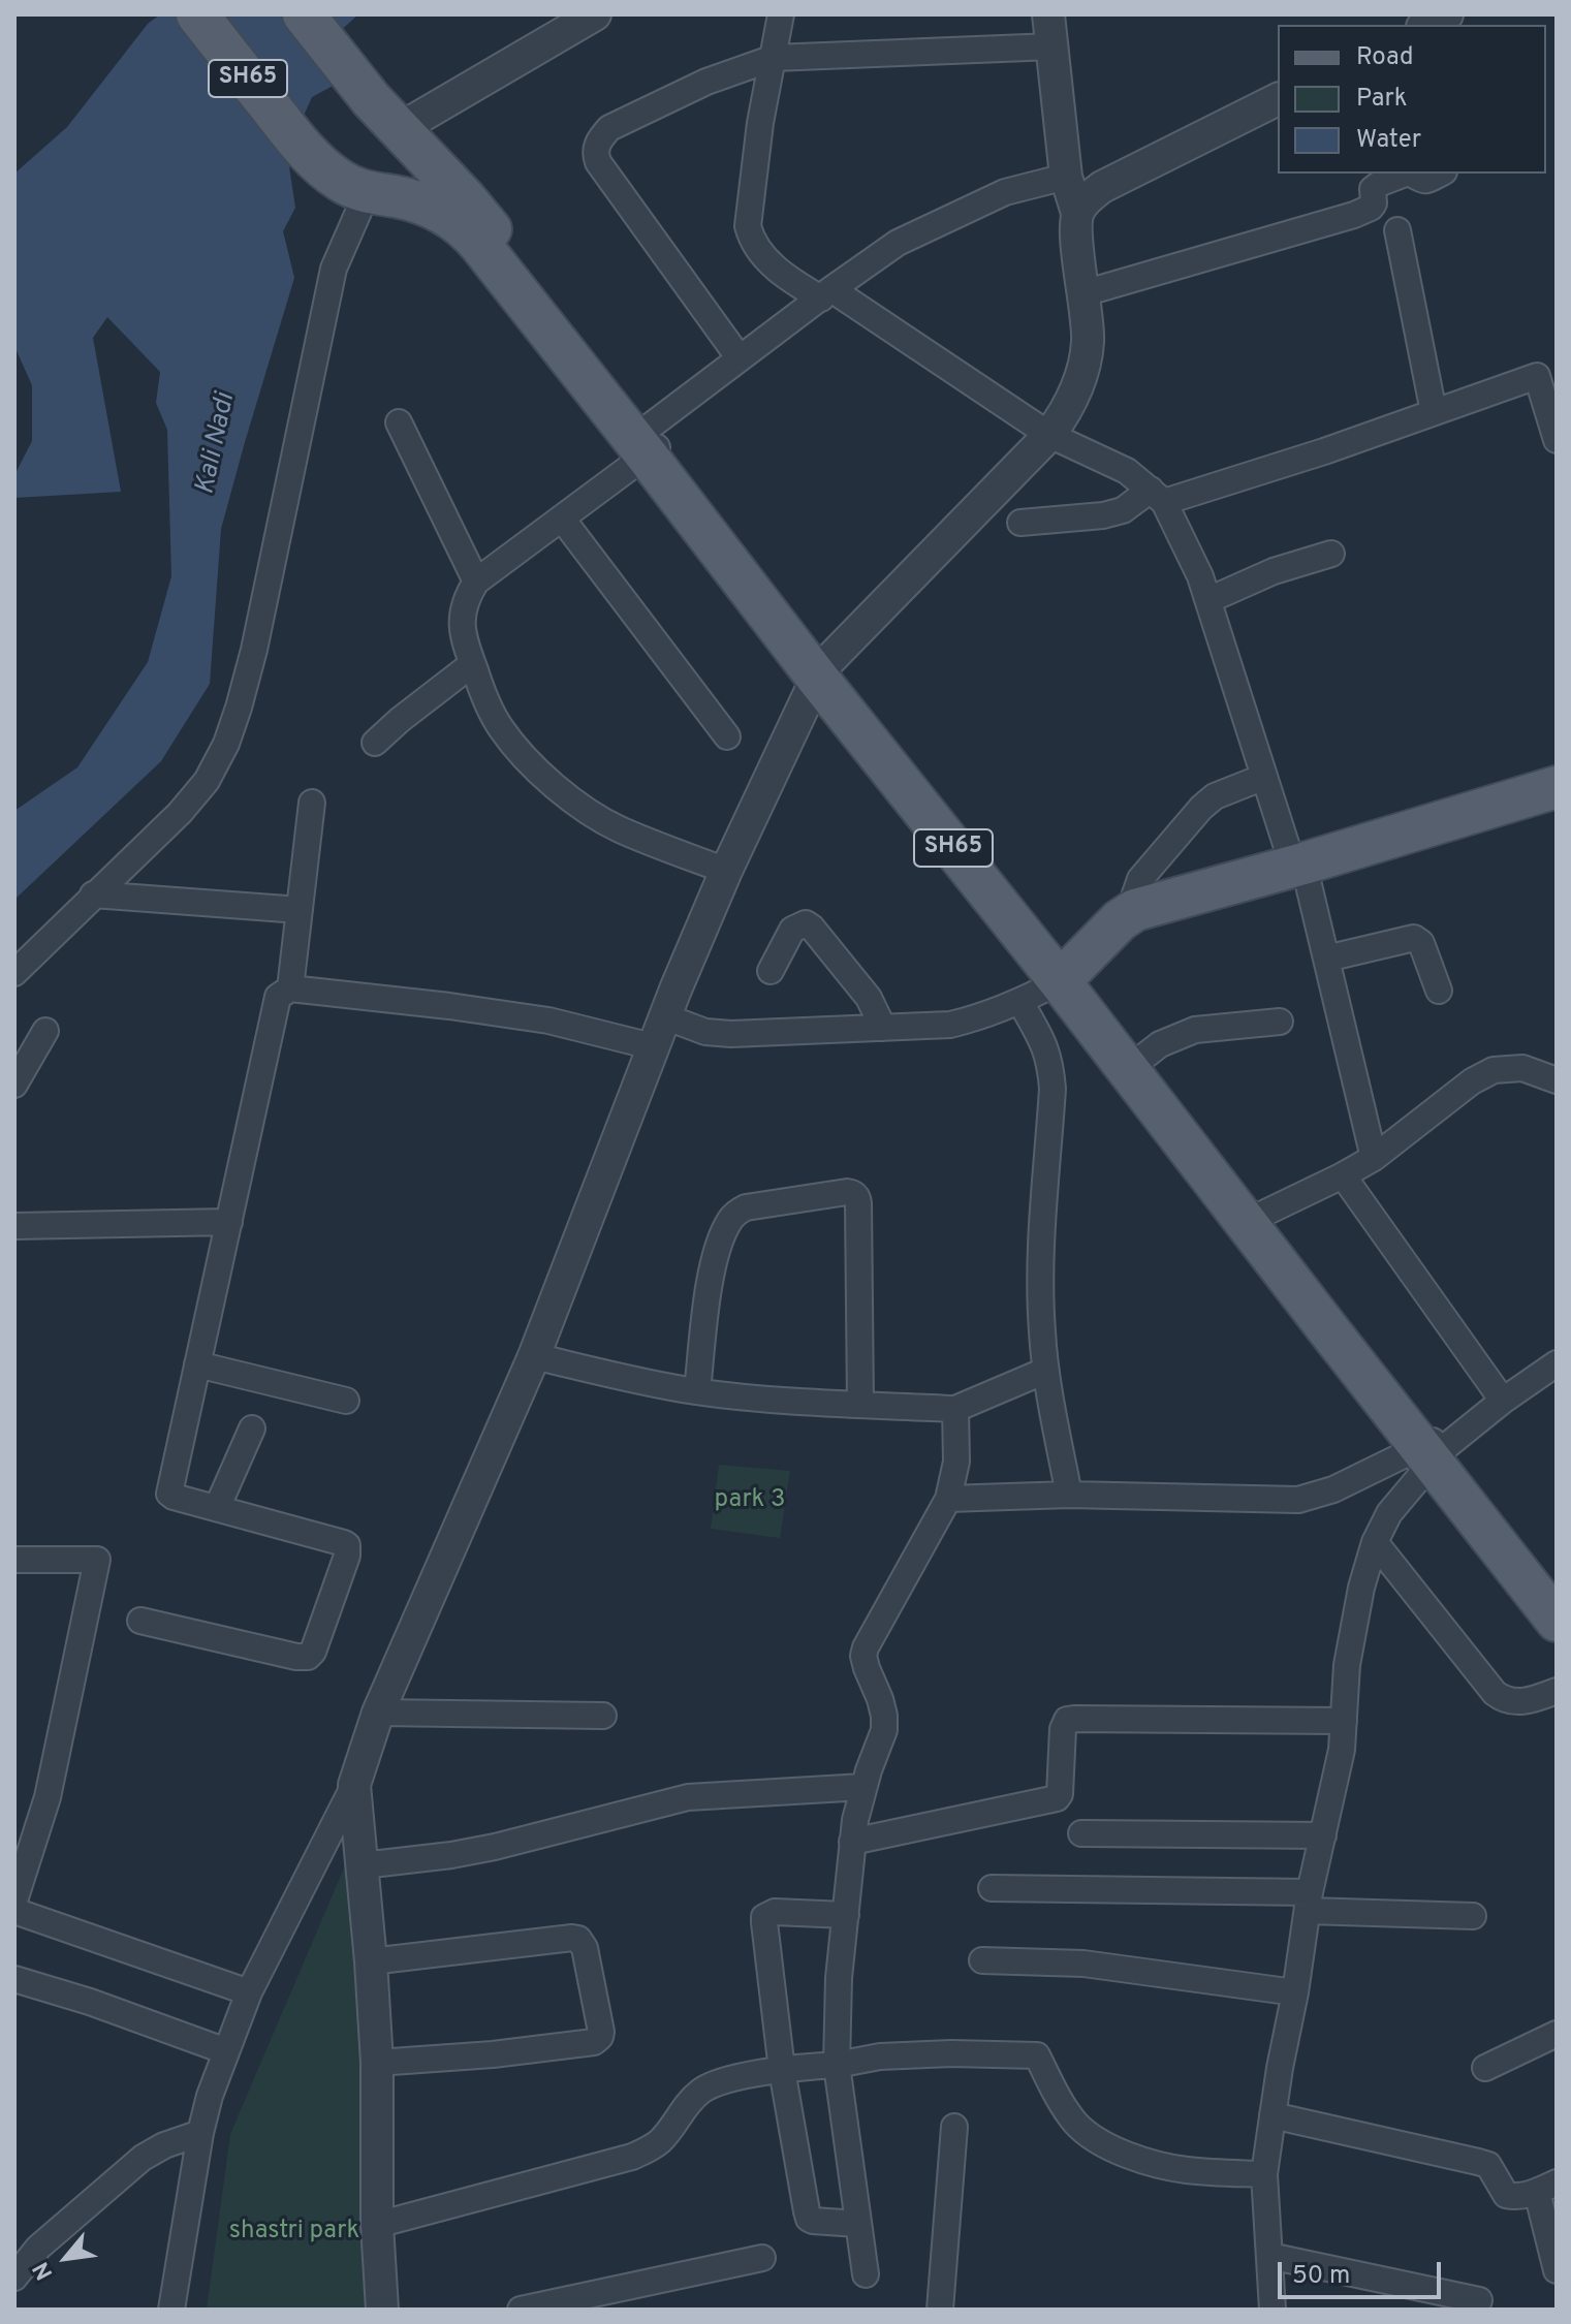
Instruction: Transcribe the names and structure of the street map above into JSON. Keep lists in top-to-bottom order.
{
  "streets": {
    "main road": ["SH65"]
  },
  "water": ["Kali Nadi"],
  "parks": ["park 3", "shastri park"],
  "legend": ["Road", "Park", "Water"],
  "scale_bar": "50 m",
  "north": "bottom left"
}
